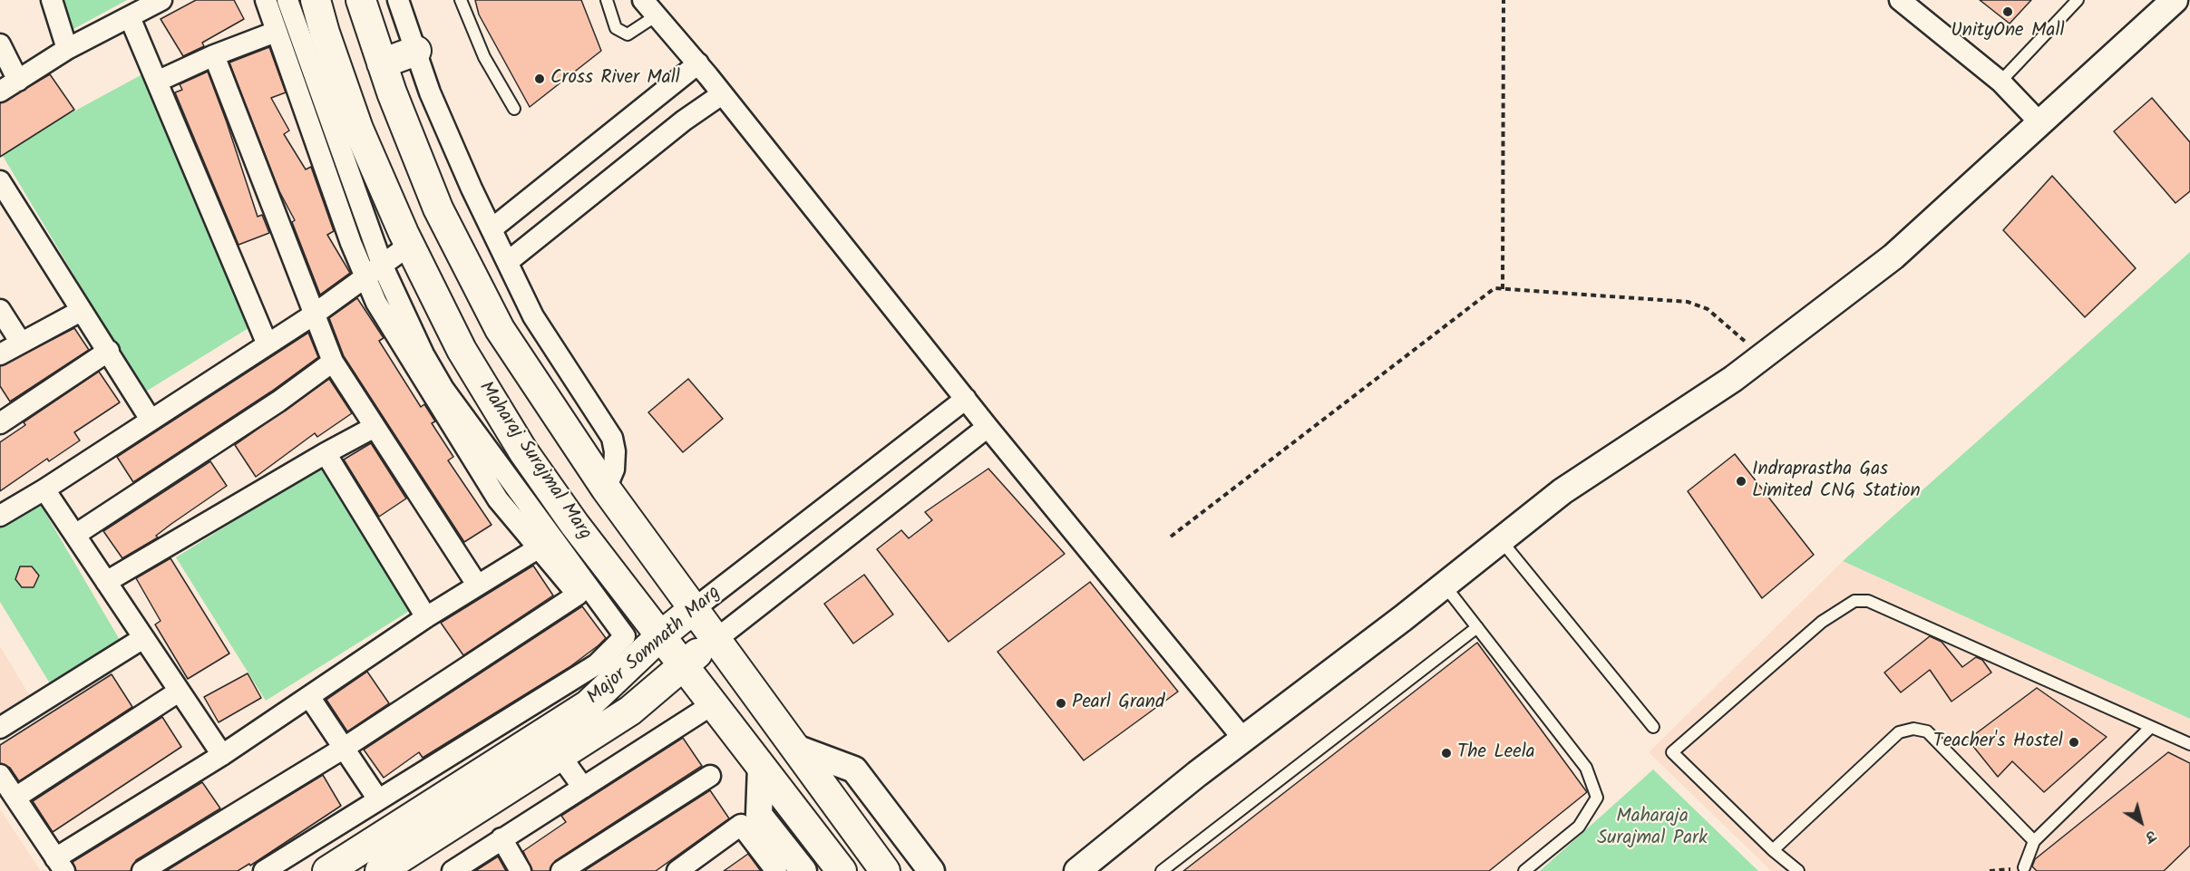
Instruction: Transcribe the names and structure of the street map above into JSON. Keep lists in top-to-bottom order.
{
  "streets": {
    "main road": ["Maharaj Surajmal Marg", "Major Somnath Marg"]
  },
  "crossings": [
    ["Maharaj Surajmal Marg", "Major Somnath Marg"]
  ],
  "parks": ["Maharaja Surajmal Park"],
  "places": [
    "UnityOne Mall",
    "Cross River Mall",
    "Indraprastha Gas Limited CNG Station",
    "Pearl Grand",
    "Teacher's Hostel",
    "The Leela"
  ],
  "north": "bottom right"
}
